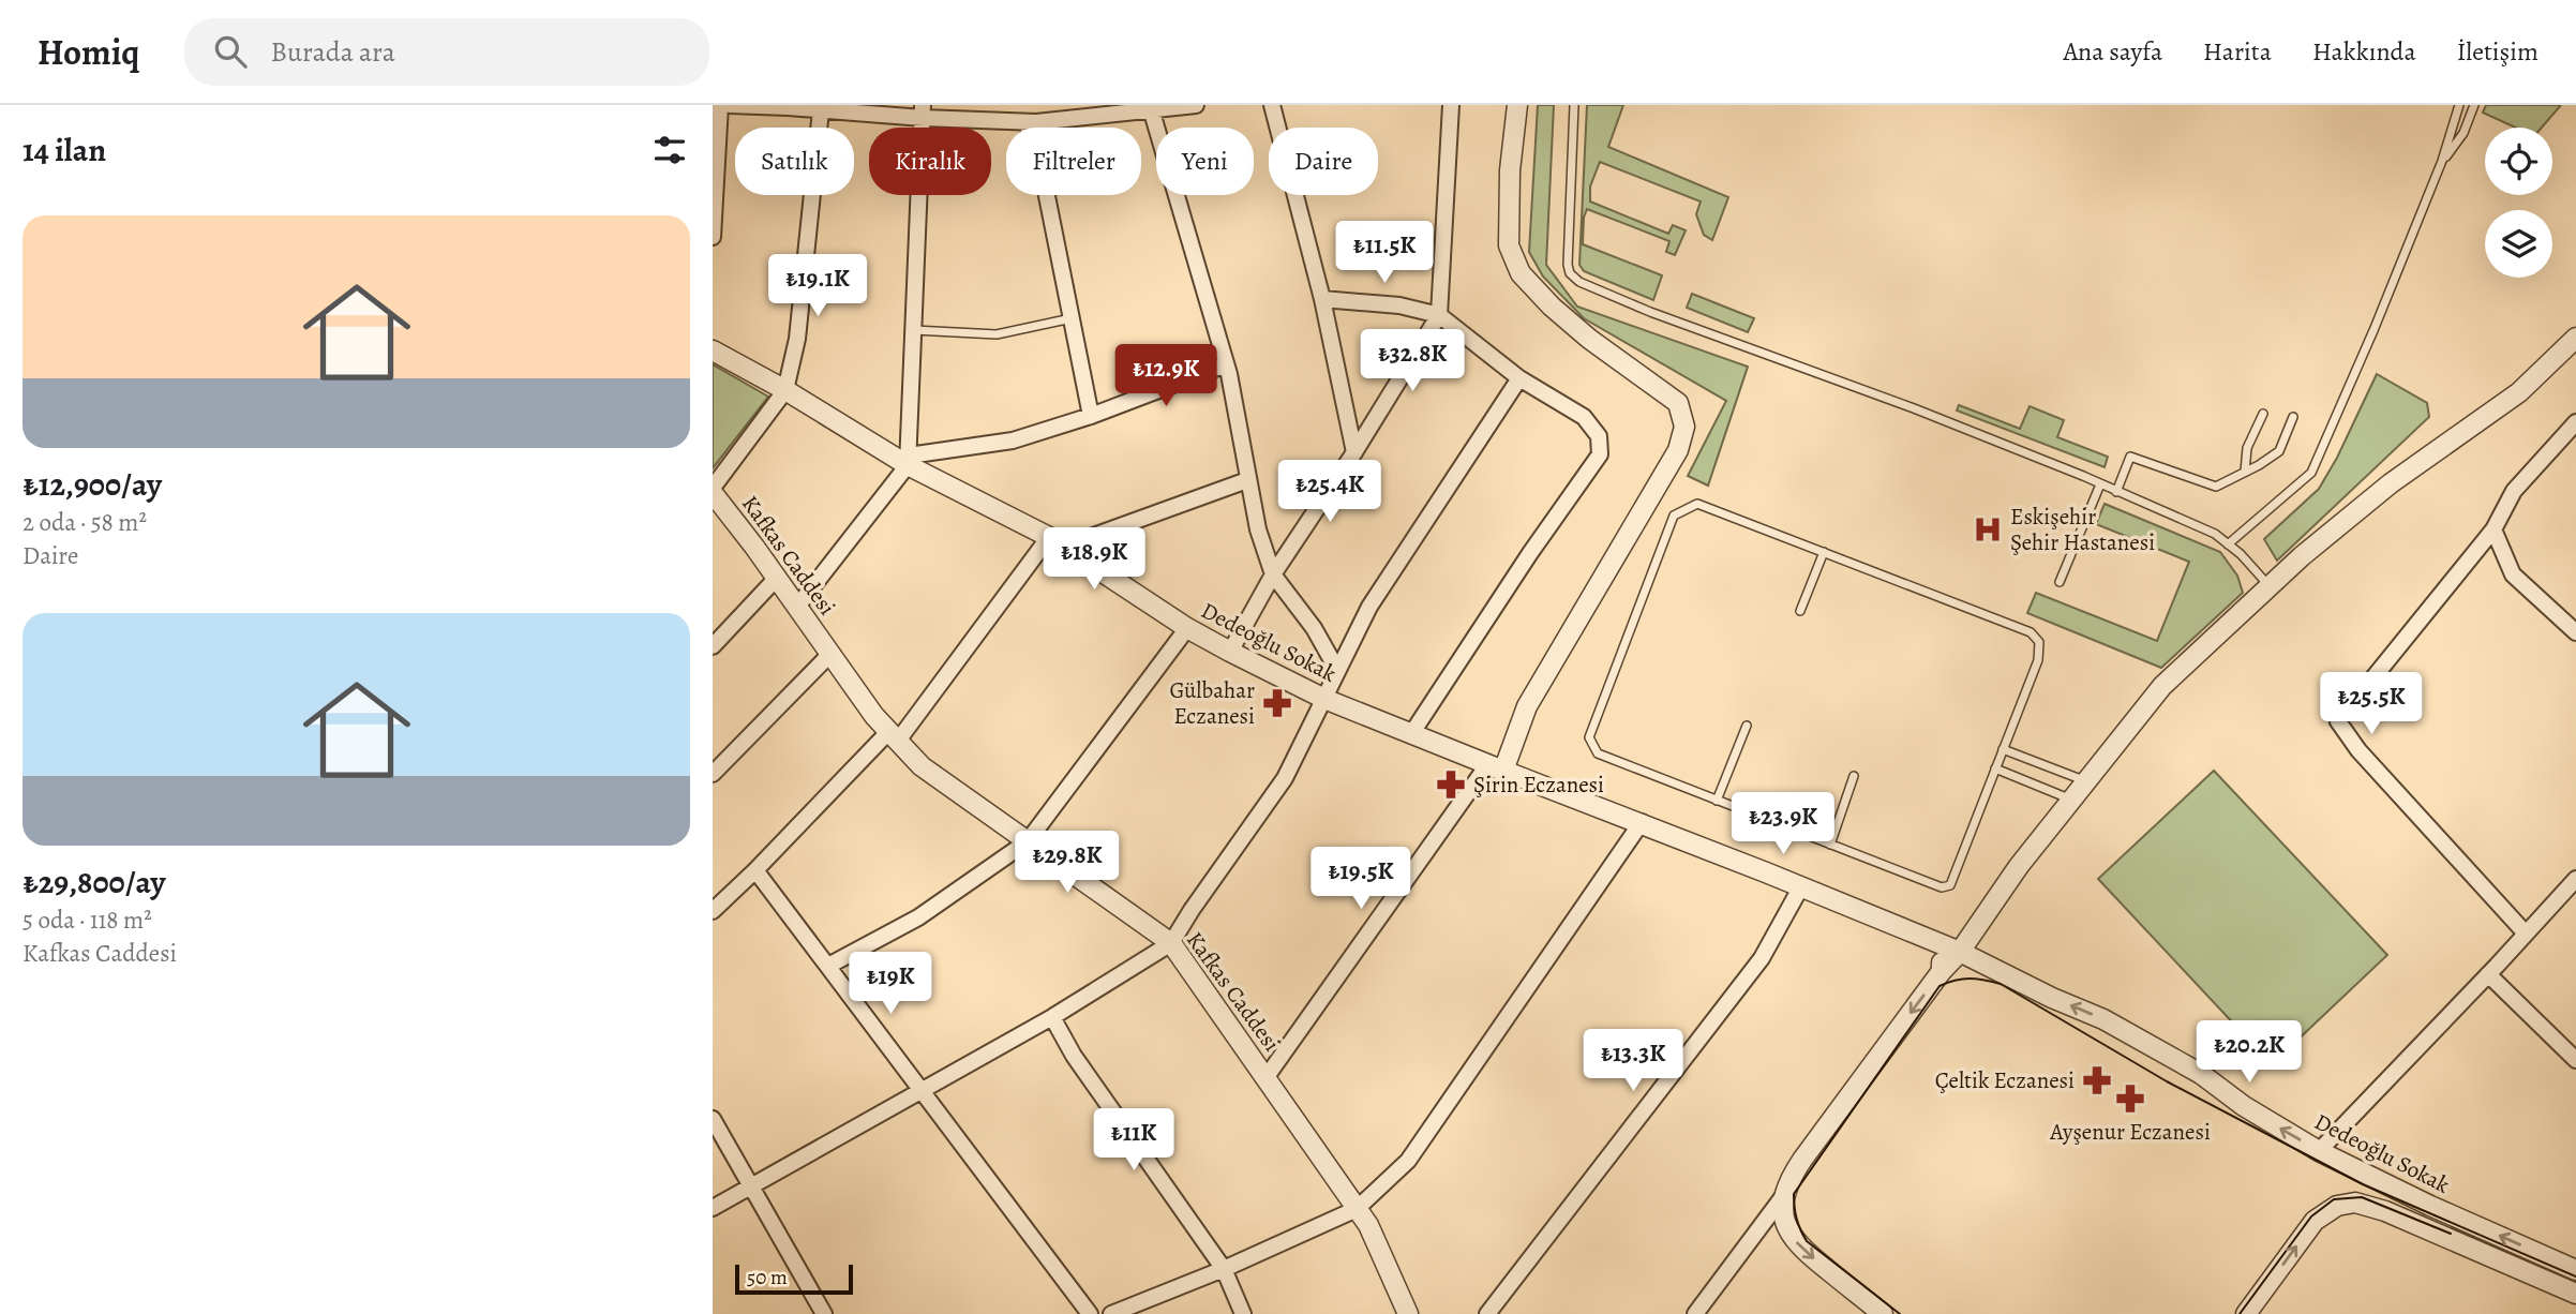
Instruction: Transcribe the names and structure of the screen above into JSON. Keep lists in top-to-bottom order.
{
  "streets": {
    "street": ["Kafkas Caddesi", "Dedeoğlu Sokak"]
  },
  "places": {
    "hospital": ["Eskişehir Şehir Hastanesi"],
    "pharmacy": [
      "Gülbahar Eczanesi",
      "Şirin Eczanesi",
      "Çeltik Eczanesi",
      "Ayşenur Eczanesi"
    ]
  },
  "scale_bar": "50 m",
  "page": {
    "header": "Homiq",
    "search": "Burada ara",
    "nav": [
      "Ana sayfa",
      "Harita",
      "Hakkında",
      "İletişim"
    ],
    "heading": "14 ilan",
    "chip": [
      "Satılık",
      "Kiralık",
      "Filtreler",
      "Yeni",
      "Daire"
    ],
    "list": [
      {
        "name": "₺12,900/ay",
        "note": "2 oda · 58 m² · Daire"
      },
      {
        "name": "₺29,800/ay",
        "note": "5 oda · 118 m² · Kafkas Caddesi"
      }
    ],
    "price": [
      "₺11.5K",
      "₺19.1K",
      "₺32.8K",
      "₺12.9K",
      "₺25.4K",
      "₺18.9K",
      "₺25.5K",
      "₺23.9K",
      "₺29.8K",
      "₺19.5K",
      "₺19K",
      "₺20.2K",
      "₺13.3K",
      "₺11K"
    ],
    "scale": "50 m"
  }
}
